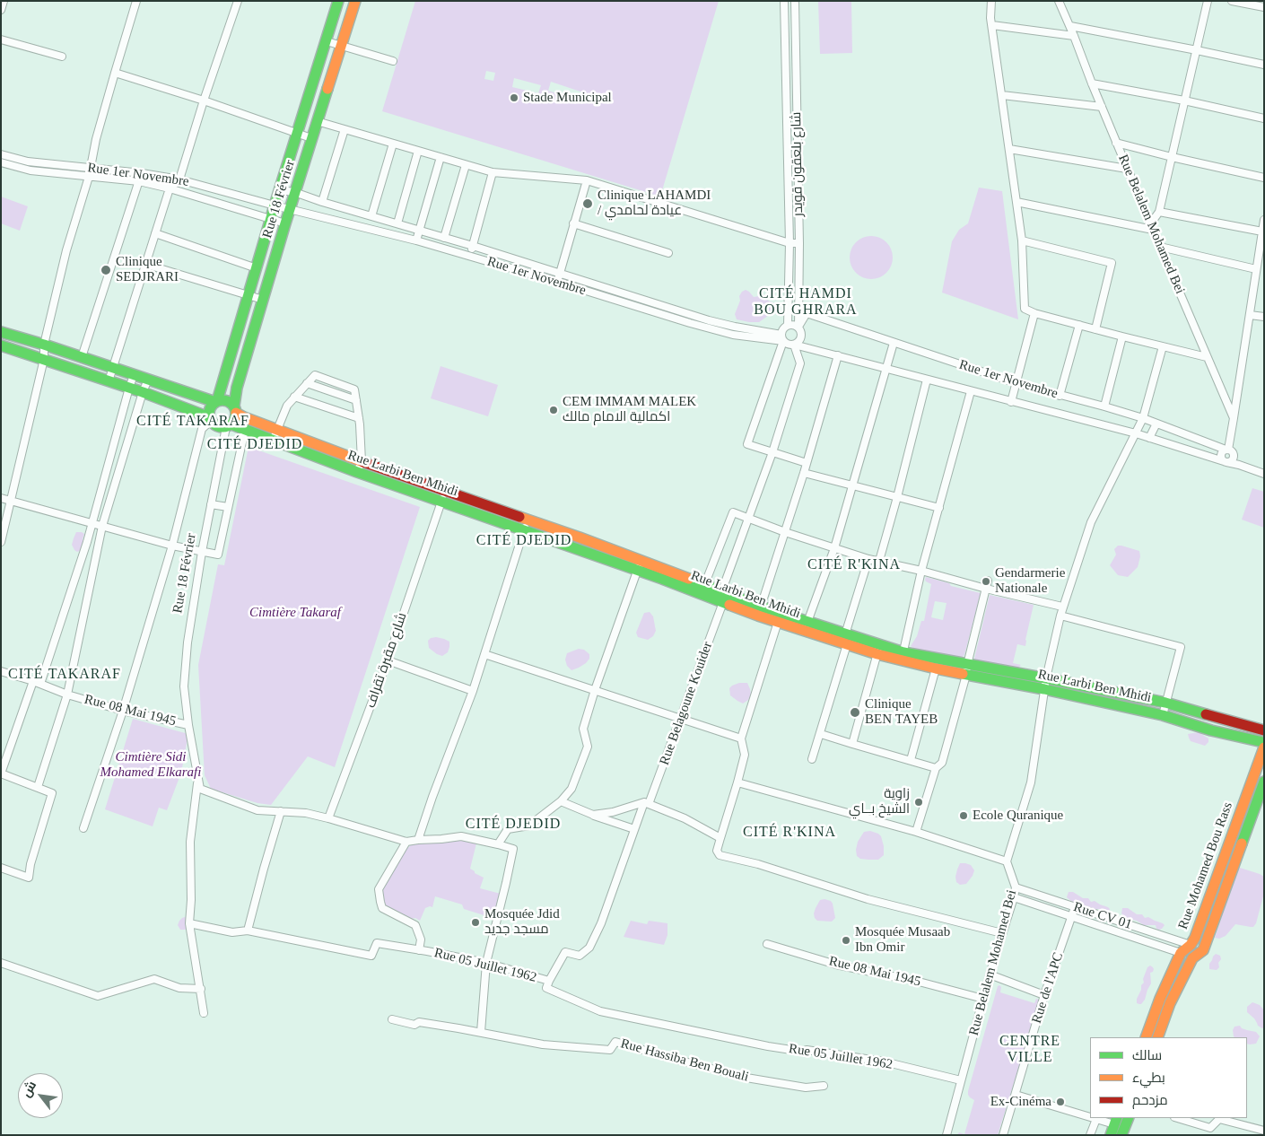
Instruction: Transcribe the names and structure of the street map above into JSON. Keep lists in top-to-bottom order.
{
  "streets": {
    "street": [
      "شارع بلعقون قويدر",
      "Rue 1er Novembre",
      "Rue 18 Février",
      "Rue Belalem Mohamed Bei",
      "Rue Larbi Ben Mhidi",
      "شارع مقبرة تقراف",
      "Rue Belagoune Kouider",
      "Rue 08 Mai 1945",
      "Rue Mohamed Bou Rass",
      "Rue CV 01",
      "Rue 05 Juillet 1962",
      "Rue de l'APC",
      "Rue Hassiba Ben Bouali"
    ]
  },
  "crossings": [
    ["شارع بلعقون قويدر", "Rue 1er Novembre"],
    ["شارع بلعقون قويدر", "Rue Belagoune Kouider"],
    ["Rue 1er Novembre", "Rue 18 Février"],
    ["Rue 1er Novembre", "Rue Belagoune Kouider"],
    ["Rue 18 Février", "Rue Larbi Ben Mhidi"],
    ["Rue 18 Février", "Rue 08 Mai 1945"],
    ["Rue Belalem Mohamed Bei", "Rue 08 Mai 1945"],
    ["Rue Belalem Mohamed Bei", "Rue CV 01"],
    ["Rue Belalem Mohamed Bei", "Rue 05 Juillet 1962"],
    ["Rue Larbi Ben Mhidi", "شارع مقبرة تقراف"],
    ["Rue Larbi Ben Mhidi", "Rue Belagoune Kouider"],
    ["Rue Belagoune Kouider", "Rue 05 Juillet 1962"],
    ["Rue Mohamed Bou Rass", "Rue CV 01"],
    ["Rue CV 01", "Rue de l'APC"]
  ],
  "districts": [
    "CITÉ HAMDI BOU GHRARA",
    "CITÉ TAKARAF",
    "CITÉ DJEDID",
    "CITÉ DJEDID",
    "CITÉ R'KINA",
    "CITÉ TAKARAF",
    "CITÉ DJEDID",
    "CITÉ R'KINA",
    "CENTRE VILLE"
  ],
  "parks": ["Cimtière Takaraf", "Cimtière Sidi Mohamed Elkarafi"],
  "places": [
    "Stade Municipal",
    "Clinique LAHAMDI / عيادة لحامدي",
    "Clinique SEDJRARI",
    "CEM IMMAM MALEK اكمالية الامام مالك",
    "Gendarmerie Nationale",
    "Clinique BEN TAYEB",
    "زاوية الشيخ بــاي",
    "Ecole Quranique",
    "Mosquée Jdid مسجد جديد",
    "Mosquée Musaab Ibn Omir",
    "Ex-Cinéma"
  ],
  "legend": ["سالك", "بطيء", "مزدحم"],
  "north": "top left"
}
